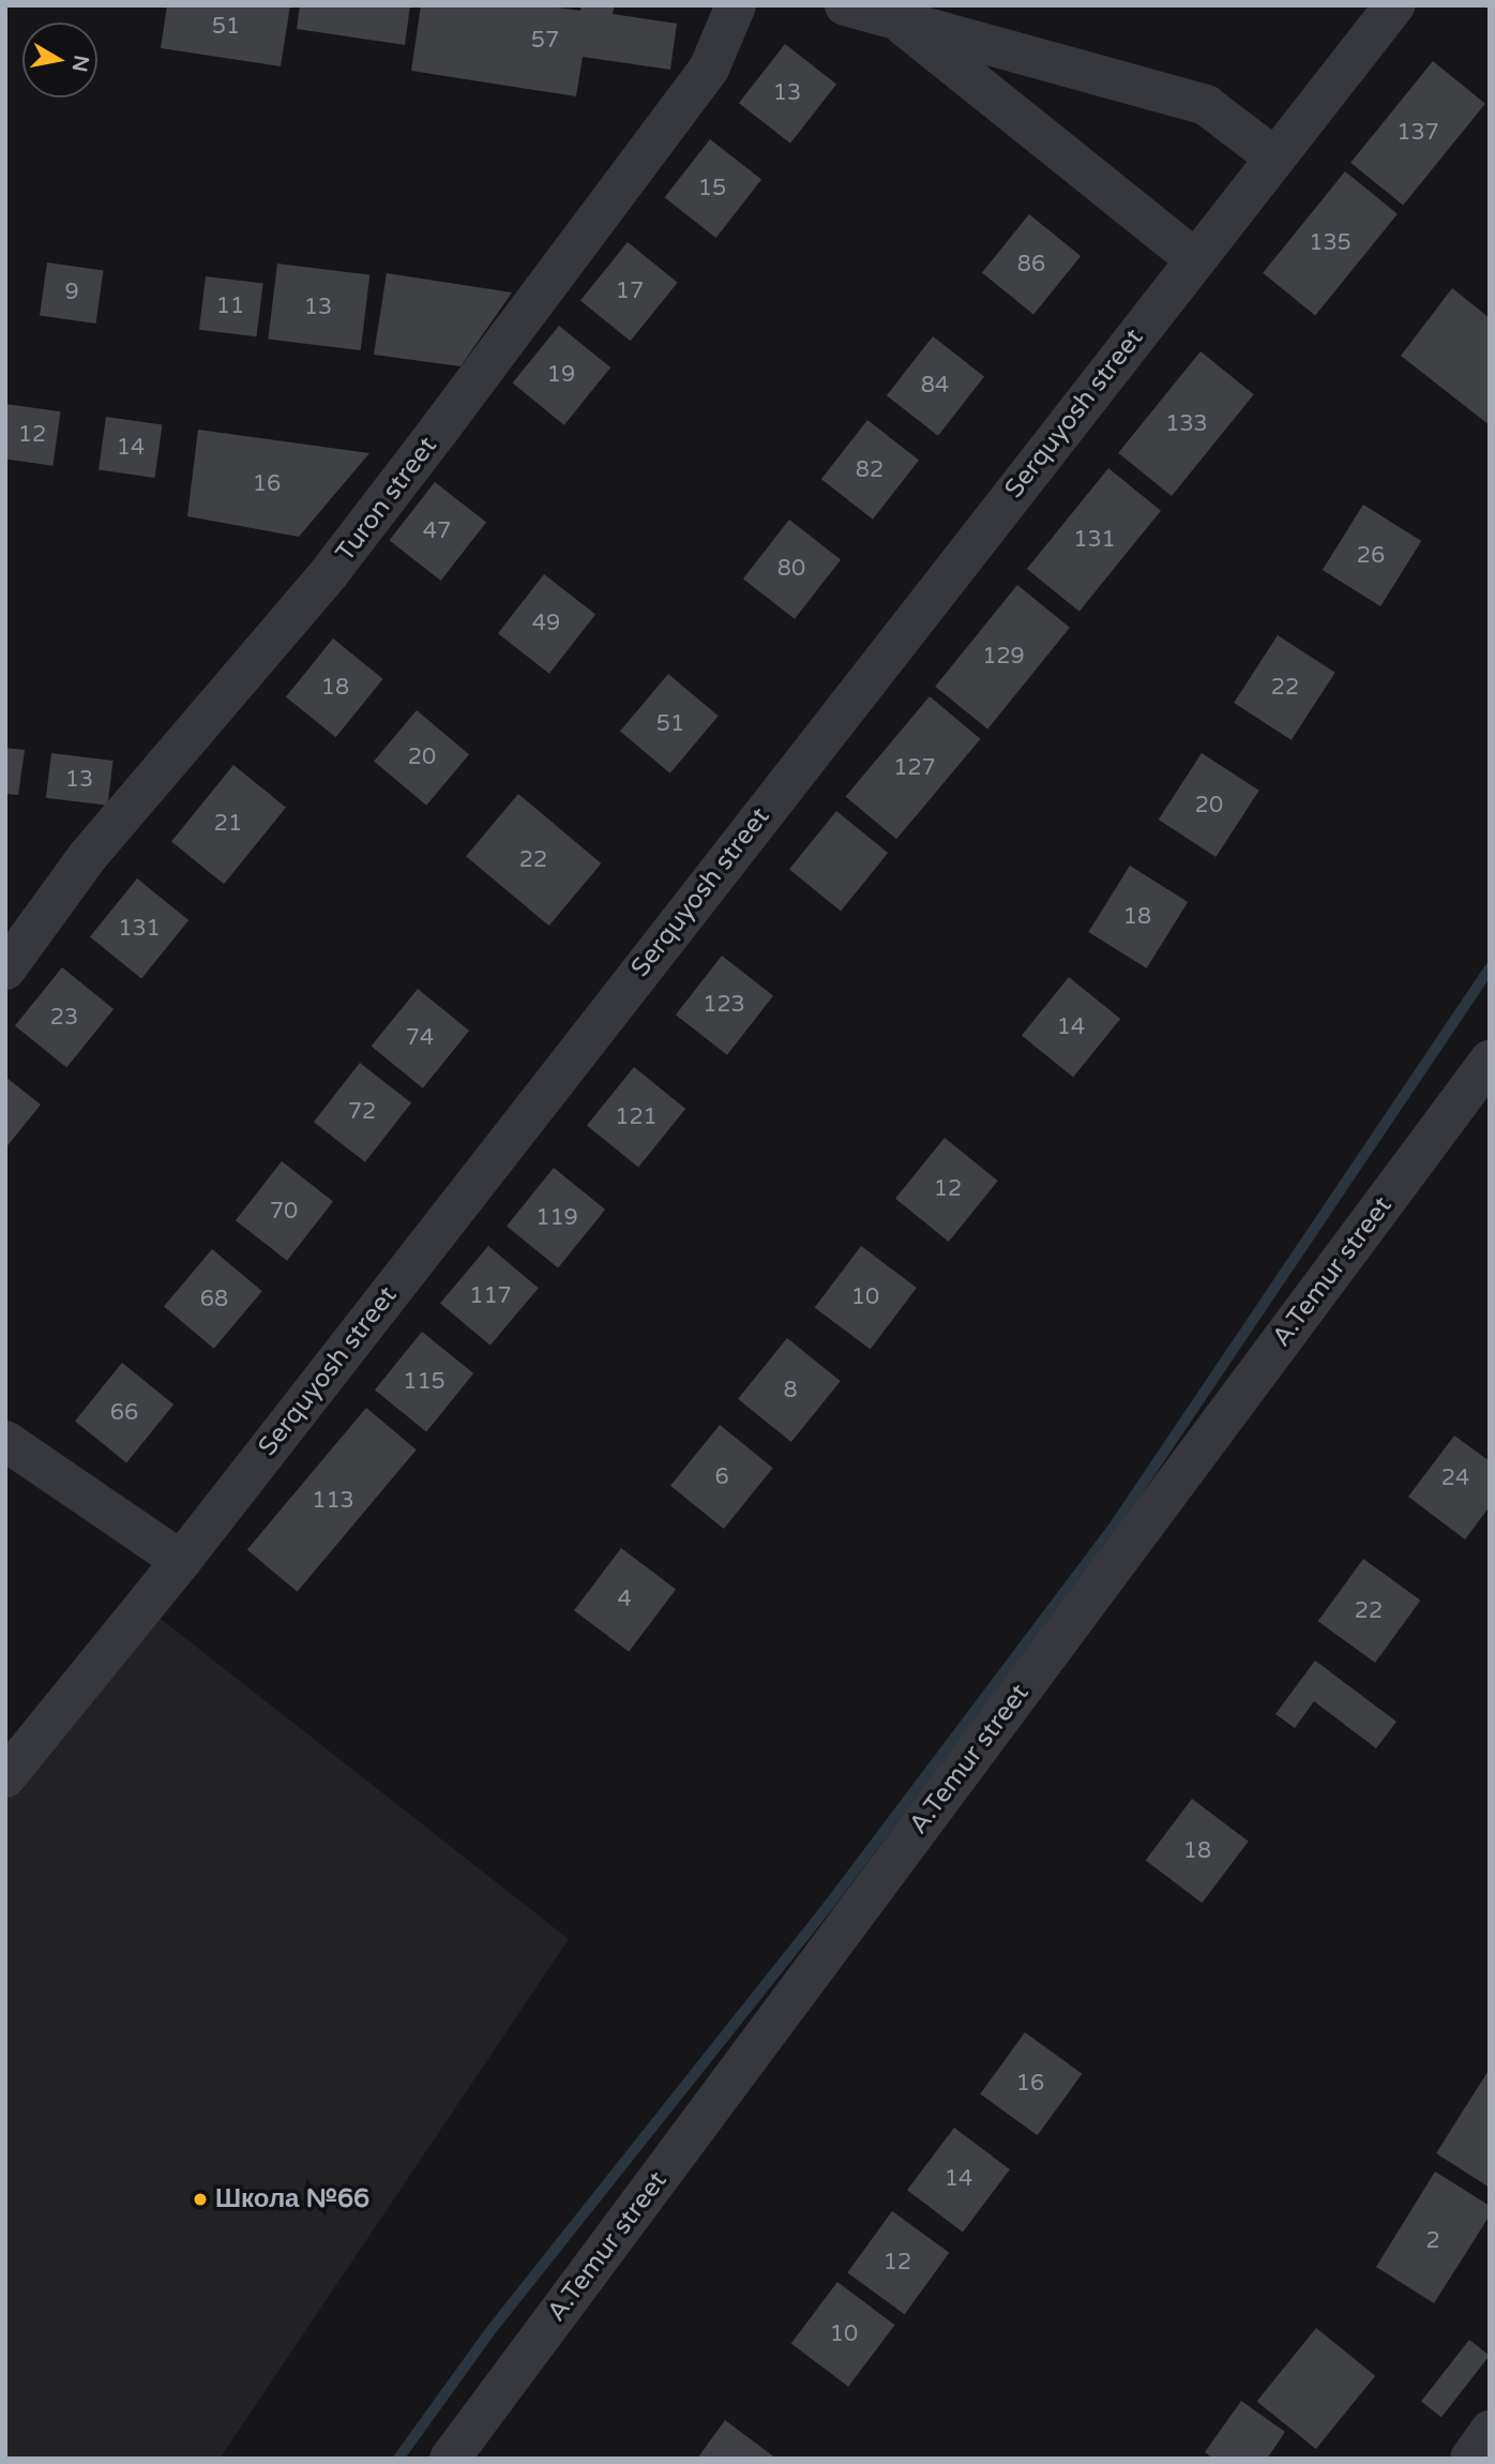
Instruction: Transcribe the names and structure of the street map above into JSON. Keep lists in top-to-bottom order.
{
  "streets": {
    "street": ["Serquyosh street", "Turon street", "A.Temur street"]
  },
  "places": ["Школа №66"],
  "house_numbers": [
    "51",
    "57",
    "13",
    "137",
    "15",
    "135",
    "86",
    "17",
    "9",
    "11",
    "13",
    "19",
    "84",
    "133",
    "12",
    "14",
    "82",
    "16",
    "47",
    "131",
    "26",
    "80",
    "49",
    "129",
    "18",
    "22",
    "51",
    "20",
    "127",
    "13",
    "20",
    "21",
    "22",
    "18",
    "131",
    "123",
    "23",
    "14",
    "74",
    "72",
    "121",
    "12",
    "70",
    "119",
    "117",
    "10",
    "68",
    "115",
    "8",
    "66",
    "6",
    "24",
    "113",
    "4",
    "22",
    "18",
    "16",
    "14",
    "2",
    "12",
    "10"
  ],
  "north": "right"
}
